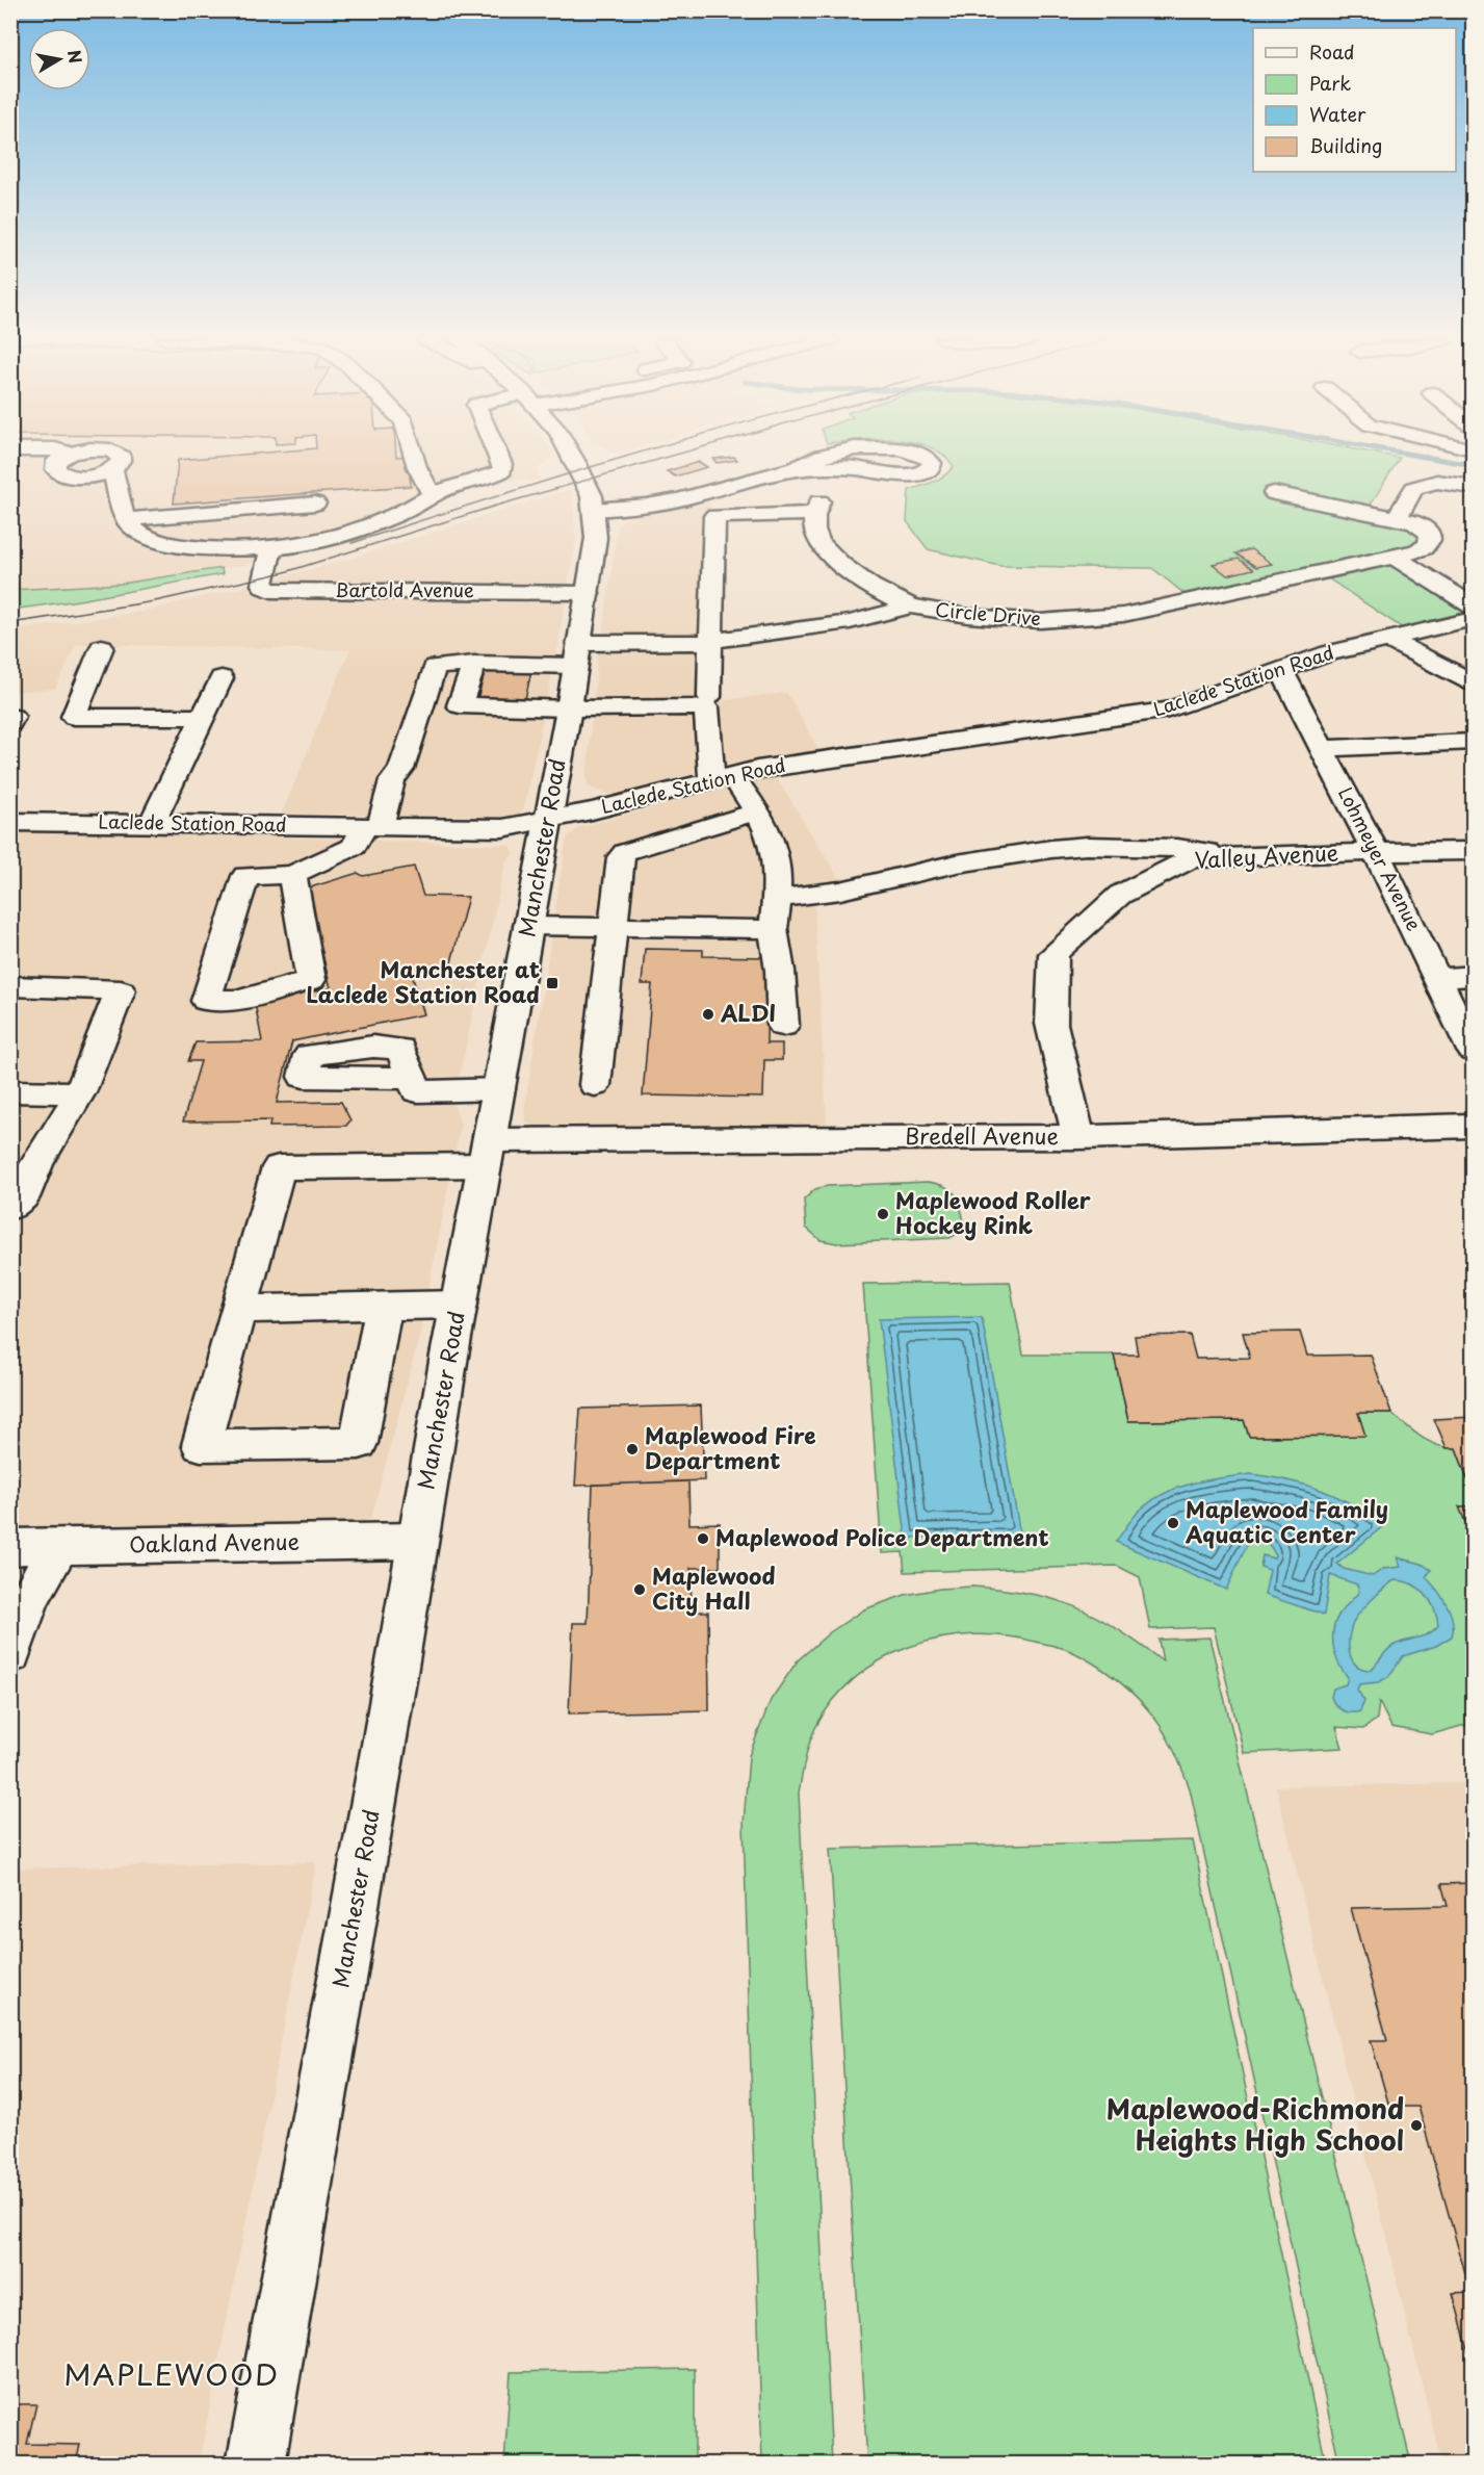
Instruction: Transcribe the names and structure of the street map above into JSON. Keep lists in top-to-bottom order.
{
  "streets": {
    "street": [
      "Bartold Avenue",
      "Circle Drive",
      "Laclede Station Road",
      "Manchester Road",
      "Valley Avenue",
      "Lohmeyer Avenue",
      "Bredell Avenue",
      "Oakland Avenue"
    ]
  },
  "crossings": [
    ["Bartold Avenue", "Manchester Road"],
    ["Circle Drive", "Laclede Station Road"],
    ["Circle Drive", "Manchester Road"],
    ["Laclede Station Road", "Manchester Road"],
    ["Laclede Station Road", "Lohmeyer Avenue"],
    ["Manchester Road", "Bredell Avenue"],
    ["Manchester Road", "Oakland Avenue"],
    ["Valley Avenue", "Lohmeyer Avenue"],
    ["Valley Avenue", "Bredell Avenue"]
  ],
  "districts": ["MAPLEWOOD"],
  "places": {
    "transit": ["Manchester at Laclede Station Road"],
    "other": [
      "ALDI",
      "Maplewood Roller Hockey Rink",
      "Maplewood Fire Department",
      "Maplewood Family Aquatic Center",
      "Maplewood Police Department",
      "Maplewood City Hall",
      "Maplewood-Richmond Heights High School"
    ]
  },
  "legend": [
    "Road",
    "Park",
    "Water",
    "Building"
  ],
  "north": "right"
}
